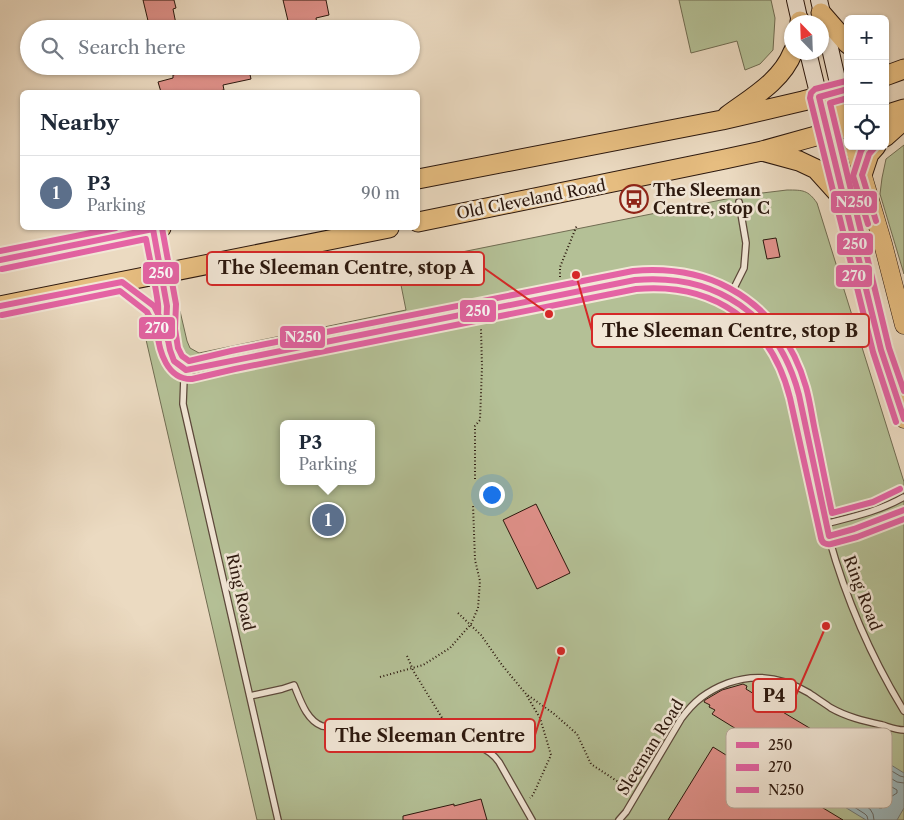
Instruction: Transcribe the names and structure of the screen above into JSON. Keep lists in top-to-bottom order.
{
  "streets": {
    "highway": ["Old Cleveland Road"],
    "lane": ["Ring Road", "Sleeman Road"]
  },
  "places": {
    "bus stop": ["The Sleeman Centre, stop C"],
    "other": [
      "The Sleeman Centre, stop B",
      "The Sleeman Centre, stop A",
      "P4",
      "The Sleeman Centre"
    ]
  },
  "lines": ["transit line 270", "transit line 250", "transit line N250"],
  "legend": ["250", "270", "N250"],
  "north": "top left",
  "page": {
    "map_buttons": ["+", "−"],
    "search": "Search here",
    "heading": "Nearby",
    "list": [
      {
        "mark": "1",
        "name": "P3",
        "note": "Parking",
        "value": "90 m"
      }
    ],
    "popup": ["P3", "Parking"],
    "pins": "1"
  }
}
